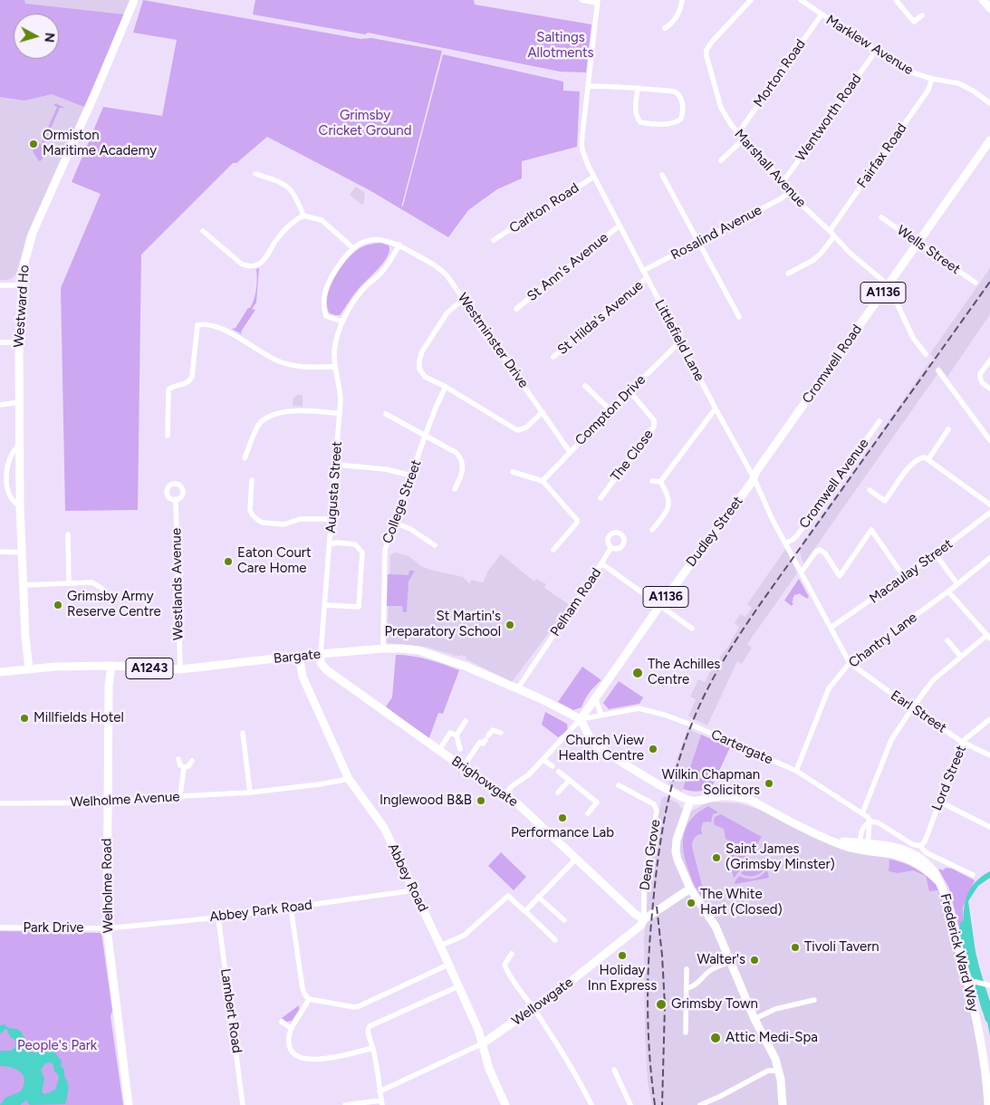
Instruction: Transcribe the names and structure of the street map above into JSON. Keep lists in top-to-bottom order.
{
  "streets": {
    "main road": [
      "A1136",
      "Westward Ho",
      "Cromwell Road",
      "Dudley Street",
      "Bargate",
      "A1243",
      "Brighowgate",
      "Abbey Road",
      "Welholme Road",
      "Frederick Ward Way",
      "Wellowgate"
    ],
    "street": [
      "Marklew Avenue",
      "Morton Road",
      "Wentworth Road",
      "Fairfax Road",
      "Marshall Avenue",
      "Carlton Road",
      "Rosalind Avenue",
      "Wells Street",
      "St Ann's Avenue",
      "St Hilda's Avenue",
      "Westminster Drive",
      "Littlefield Lane",
      "Compton Drive",
      "The Close",
      "Cromwell Avenue",
      "Augusta Street",
      "College Street",
      "Macaulay Street",
      "Westlands Avenue",
      "Pelham Road",
      "Chantry Lane",
      "Earl Street",
      "Cartergate",
      "Lord Street",
      "Welholme Avenue",
      "Dean Grove",
      "Abbey Park Road",
      "Park Drive",
      "Lambert Road"
    ]
  },
  "crossings": [
    ["Marklew Avenue", "Morton Road"],
    ["Marklew Avenue", "Wentworth Road"],
    ["Marklew Avenue", "Fairfax Road"],
    ["Morton Road", "Marshall Avenue"],
    ["Wentworth Road", "Marshall Avenue"],
    ["Fairfax Road", "Marshall Avenue"],
    ["Marshall Avenue", "Rosalind Avenue"],
    ["Marshall Avenue", "Cromwell Road"],
    ["Carlton Road", "Littlefield Lane"],
    ["Rosalind Avenue", "Littlefield Lane"],
    ["Wells Street", "Cromwell Road"],
    ["St Ann's Avenue", "Littlefield Lane"],
    ["Westward Ho", "Bargate"],
    ["St Hilda's Avenue", "Littlefield Lane"],
    ["Westminster Drive", "Compton Drive"],
    ["Westminster Drive", "Augusta Street"],
    ["Littlefield Lane", "Cromwell Road"],
    ["Littlefield Lane", "Compton Drive"],
    ["Littlefield Lane", "Cromwell Avenue"],
    ["Littlefield Lane", "Dudley Street"],
    ["Littlefield Lane", "Macaulay Street"],
    ["Littlefield Lane", "Chantry Lane"],
    ["Littlefield Lane", "Earl Street"],
    ["Cromwell Road", "Dudley Street"],
    ["Compton Drive", "The Close"],
    ["Augusta Street", "Bargate"],
    ["Augusta Street", "Brighowgate"],
    ["College Street", "Bargate"],
    ["Dudley Street", "Pelham Road"],
    ["Dudley Street", "Bargate"],
    ["Dudley Street", "Cartergate"],
    ["Westlands Avenue", "Bargate"],
    ["Pelham Road", "Bargate"],
    ["Chantry Lane", "Earl Street"],
    ["Chantry Lane", "Cartergate"],
    ["Bargate", "Cartergate"],
    ["Bargate", "Brighowgate"],
    ["Bargate", "Abbey Road"],
    ["Bargate", "Welholme Road"],
    ["Earl Street", "Lord Street"],
    ["Brighowgate", "Dean Grove"],
    ["Brighowgate", "Wellowgate"],
    ["Welholme Avenue", "Abbey Road"],
    ["Welholme Avenue", "Welholme Road"],
    ["Dean Grove", "Wellowgate"],
    ["Abbey Road", "Abbey Park Road"],
    ["Abbey Road", "Wellowgate"],
    ["Welholme Road", "Abbey Park Road"],
    ["Welholme Road", "Park Drive"],
    ["Abbey Park Road", "Park Drive"],
    ["Abbey Park Road", "Lambert Road"]
  ],
  "parks": ["Saltings Allotments", "Grimsby Cricket Ground", "People's Park"],
  "places": [
    "Ormiston Maritime Academy",
    "Eaton Court Care Home",
    "Grimsby Army Reserve Centre",
    "St Martin's Preparatory School",
    "The Achilles Centre",
    "Millfields Hotel",
    "Church View Health Centre",
    "Wilkin Chapman Solicitors",
    "Inglewood B&B",
    "Performance Lab",
    "Saint James (Grimsby Minster)",
    "The White Hart (Closed)",
    "Tivoli Tavern",
    "Holiday Inn Express",
    "Walter's",
    "Grimsby Town",
    "Attic Medi-Spa"
  ],
  "north": "right"
}
